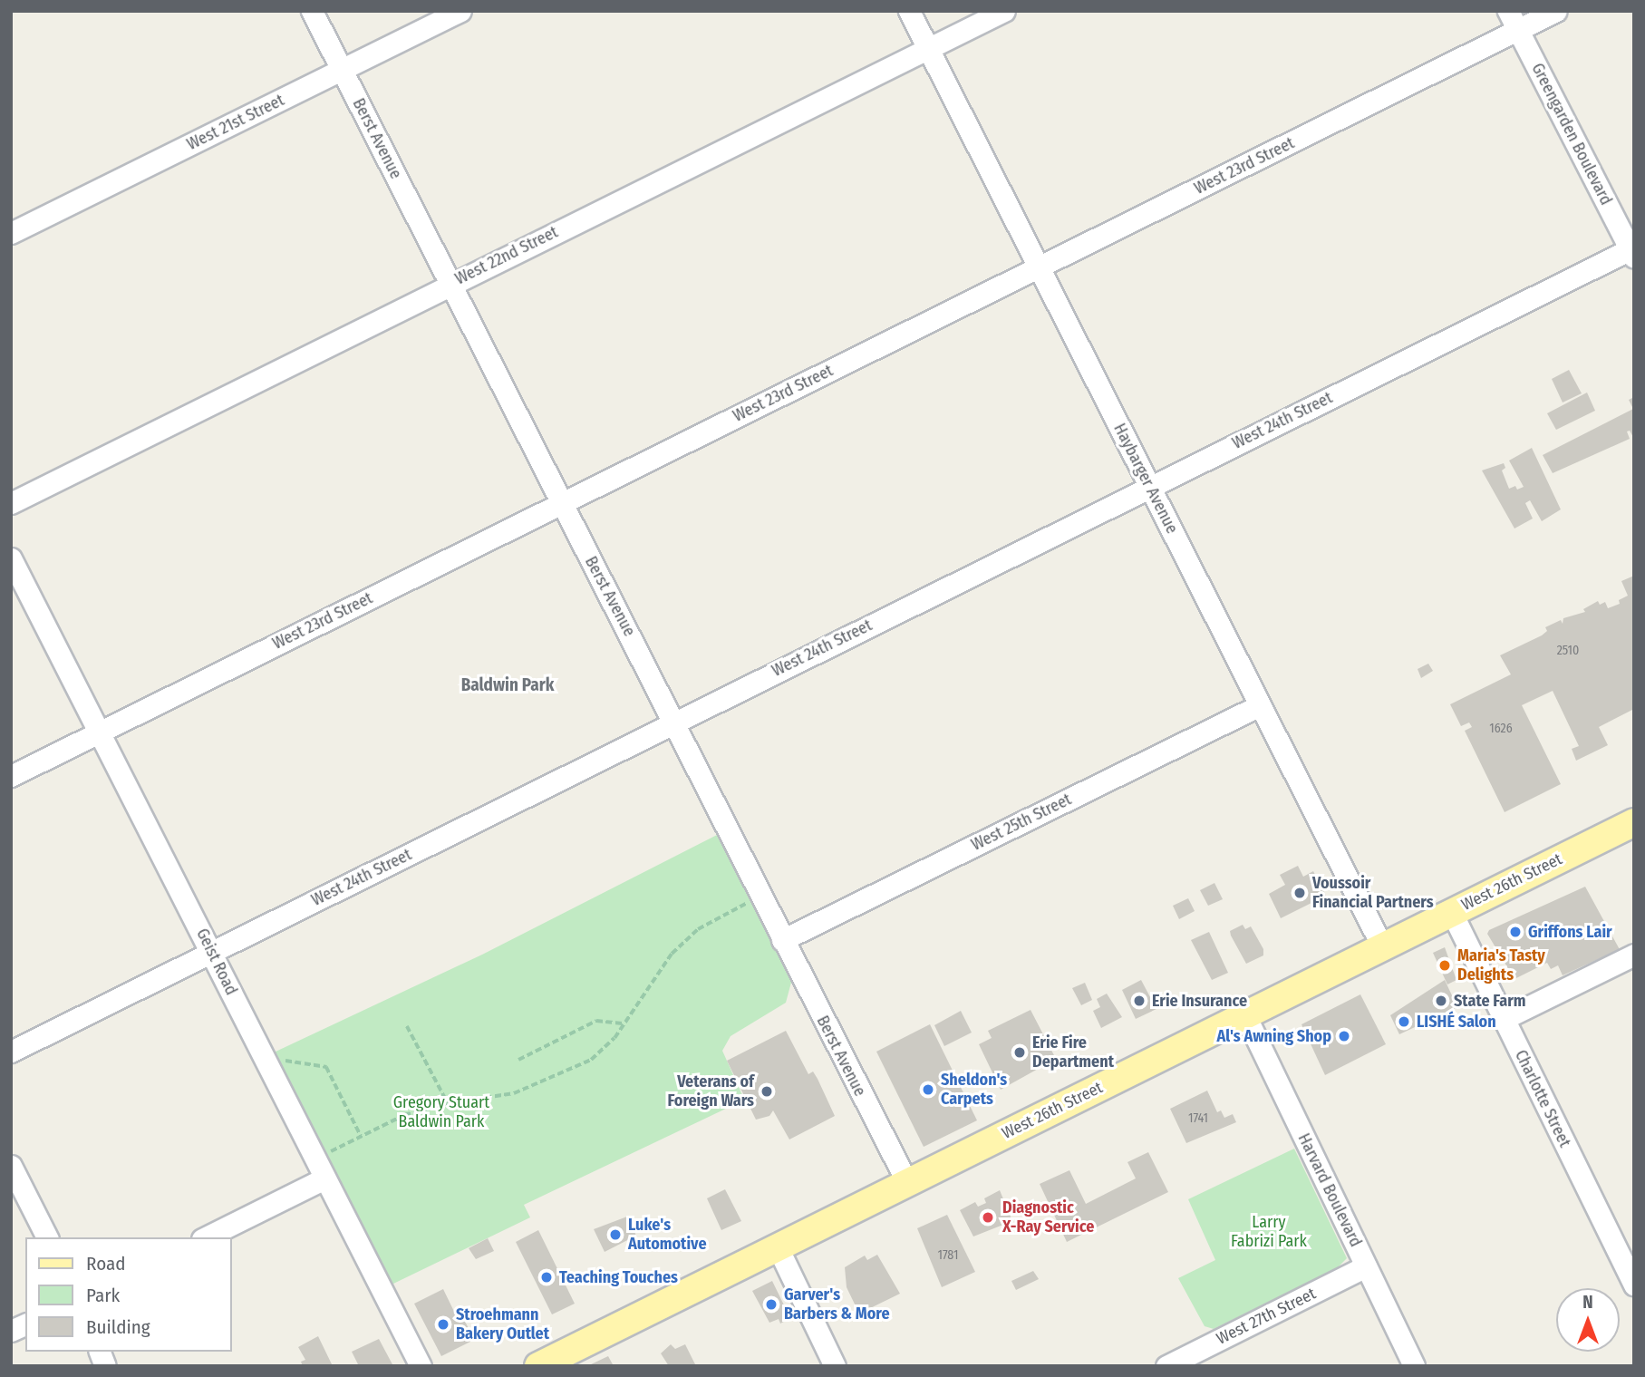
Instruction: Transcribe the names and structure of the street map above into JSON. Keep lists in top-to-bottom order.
{
  "streets": {
    "main road": ["West 26th Street"],
    "street": [
      "West 21st Street",
      "Greengarden Boulevard",
      "Berst Avenue",
      "West 23rd Street",
      "West 22nd Street",
      "West 24th Street",
      "Haybarger Avenue",
      "West 25th Street",
      "Geist Road",
      "Charlotte Street",
      "Harvard Boulevard",
      "West 27th Street"
    ]
  },
  "crossings": [
    ["West 21st Street", "Berst Avenue"],
    ["Greengarden Boulevard", "West 23rd Street"],
    ["Greengarden Boulevard", "West 24th Street"],
    ["Berst Avenue", "West 23rd Street"],
    ["Berst Avenue", "West 22nd Street"],
    ["Berst Avenue", "West 24th Street"],
    ["Berst Avenue", "West 25th Street"],
    ["Berst Avenue", "West 26th Street"],
    ["West 23rd Street", "Haybarger Avenue"],
    ["West 23rd Street", "Geist Road"],
    ["West 22nd Street", "Haybarger Avenue"],
    ["West 24th Street", "Haybarger Avenue"],
    ["West 24th Street", "Geist Road"],
    ["Haybarger Avenue", "West 25th Street"],
    ["Haybarger Avenue", "West 26th Street"],
    ["West 26th Street", "Charlotte Street"],
    ["West 26th Street", "Harvard Boulevard"],
    ["Harvard Boulevard", "West 27th Street"]
  ],
  "districts": ["Baldwin Park"],
  "parks": ["Gregory Stuart Baldwin Park", "Larry Fabrizi Park"],
  "places": [
    "Voussoir Financial Partners",
    "Griffons Lair",
    "Maria's Tasty Delights",
    "Erie Insurance",
    "State Farm",
    "LISHÉ Salon",
    "Al's Awning Shop",
    "Erie Fire Department",
    "Sheldon's Carpets",
    "Veterans of Foreign Wars",
    "Diagnostic X-Ray Service",
    "Luke's Automotive",
    "Teaching Touches",
    "Garver's Barbers & More",
    "Stroehmann Bakery Outlet"
  ],
  "house_numbers": [
    "2510",
    "1626",
    "1741",
    "1781"
  ],
  "legend": ["Road", "Park", "Building"],
  "north": "top"
}
